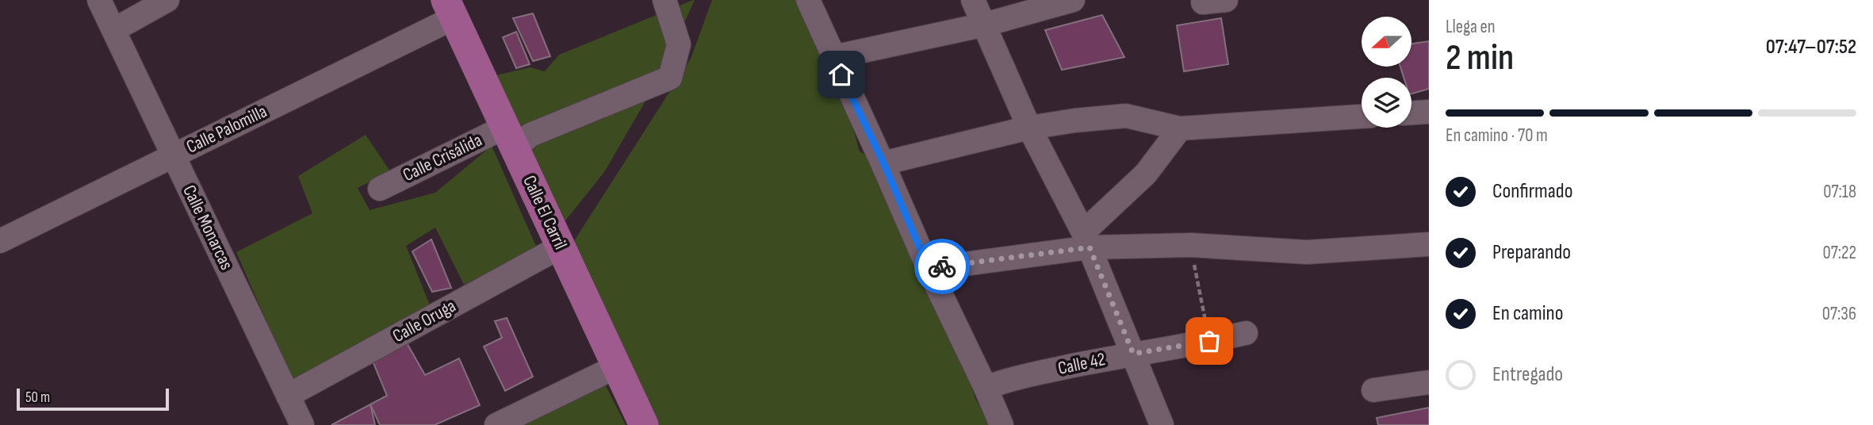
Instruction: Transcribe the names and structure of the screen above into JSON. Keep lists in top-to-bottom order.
{
  "streets": {
    "main road": ["Calle El Carril"],
    "street": [
      "Calle Palomilla",
      "Calle Crisálida",
      "Calle Monarcas",
      "Calle Oruga",
      "Calle 42"
    ]
  },
  "crossings": [
    ["Calle Palomilla", "Calle El Carril"],
    ["Calle Palomilla", "Calle Monarcas"],
    ["Calle Crisálida", "Calle El Carril"],
    ["Calle El Carril", "Calle Oruga"],
    ["Calle Monarcas", "Calle Oruga"]
  ],
  "scale_bar": "50 m",
  "north": "left",
  "page": {
    "heading": ["2 min", "Llega en", "07:47–07:52"],
    "bar": "En camino · 70 m",
    "list": [
      ["Confirmado", "07:18"],
      ["Preparando", "07:22"],
      ["En camino", "07:36"],
      "Entregado"
    ],
    "scale": "50 m"
  }
}
